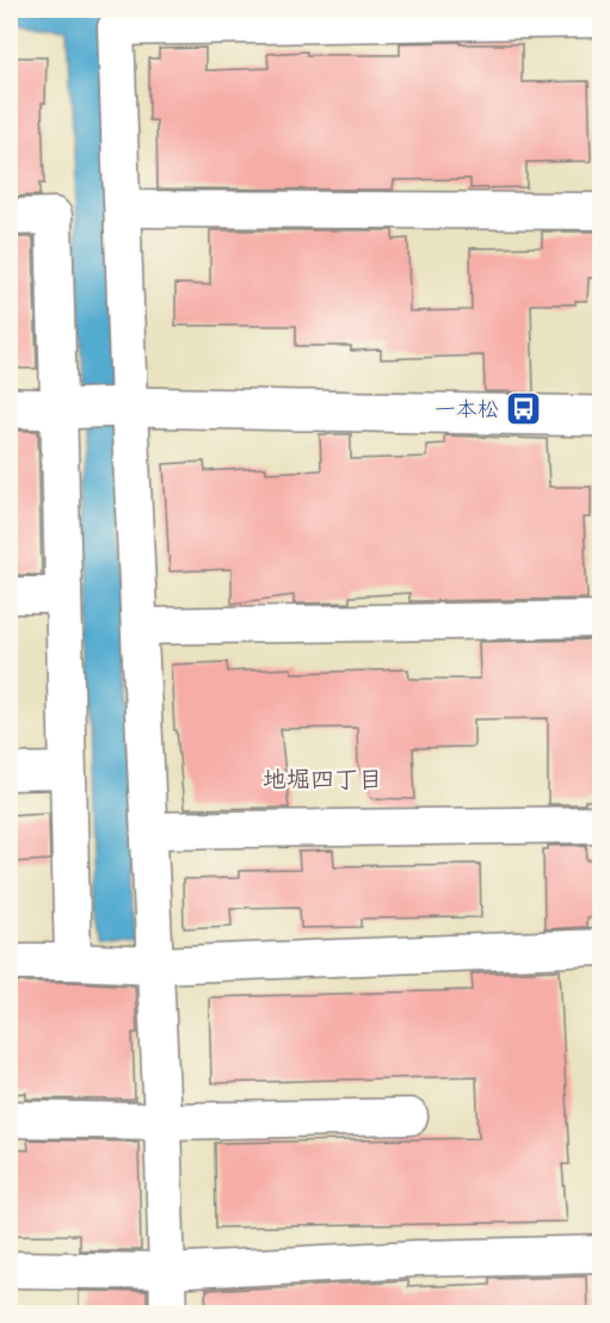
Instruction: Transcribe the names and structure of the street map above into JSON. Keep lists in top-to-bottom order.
{
  "districts": ["地堀四丁目"],
  "places": {
    "bus stop": ["一本松"]
  }
}
